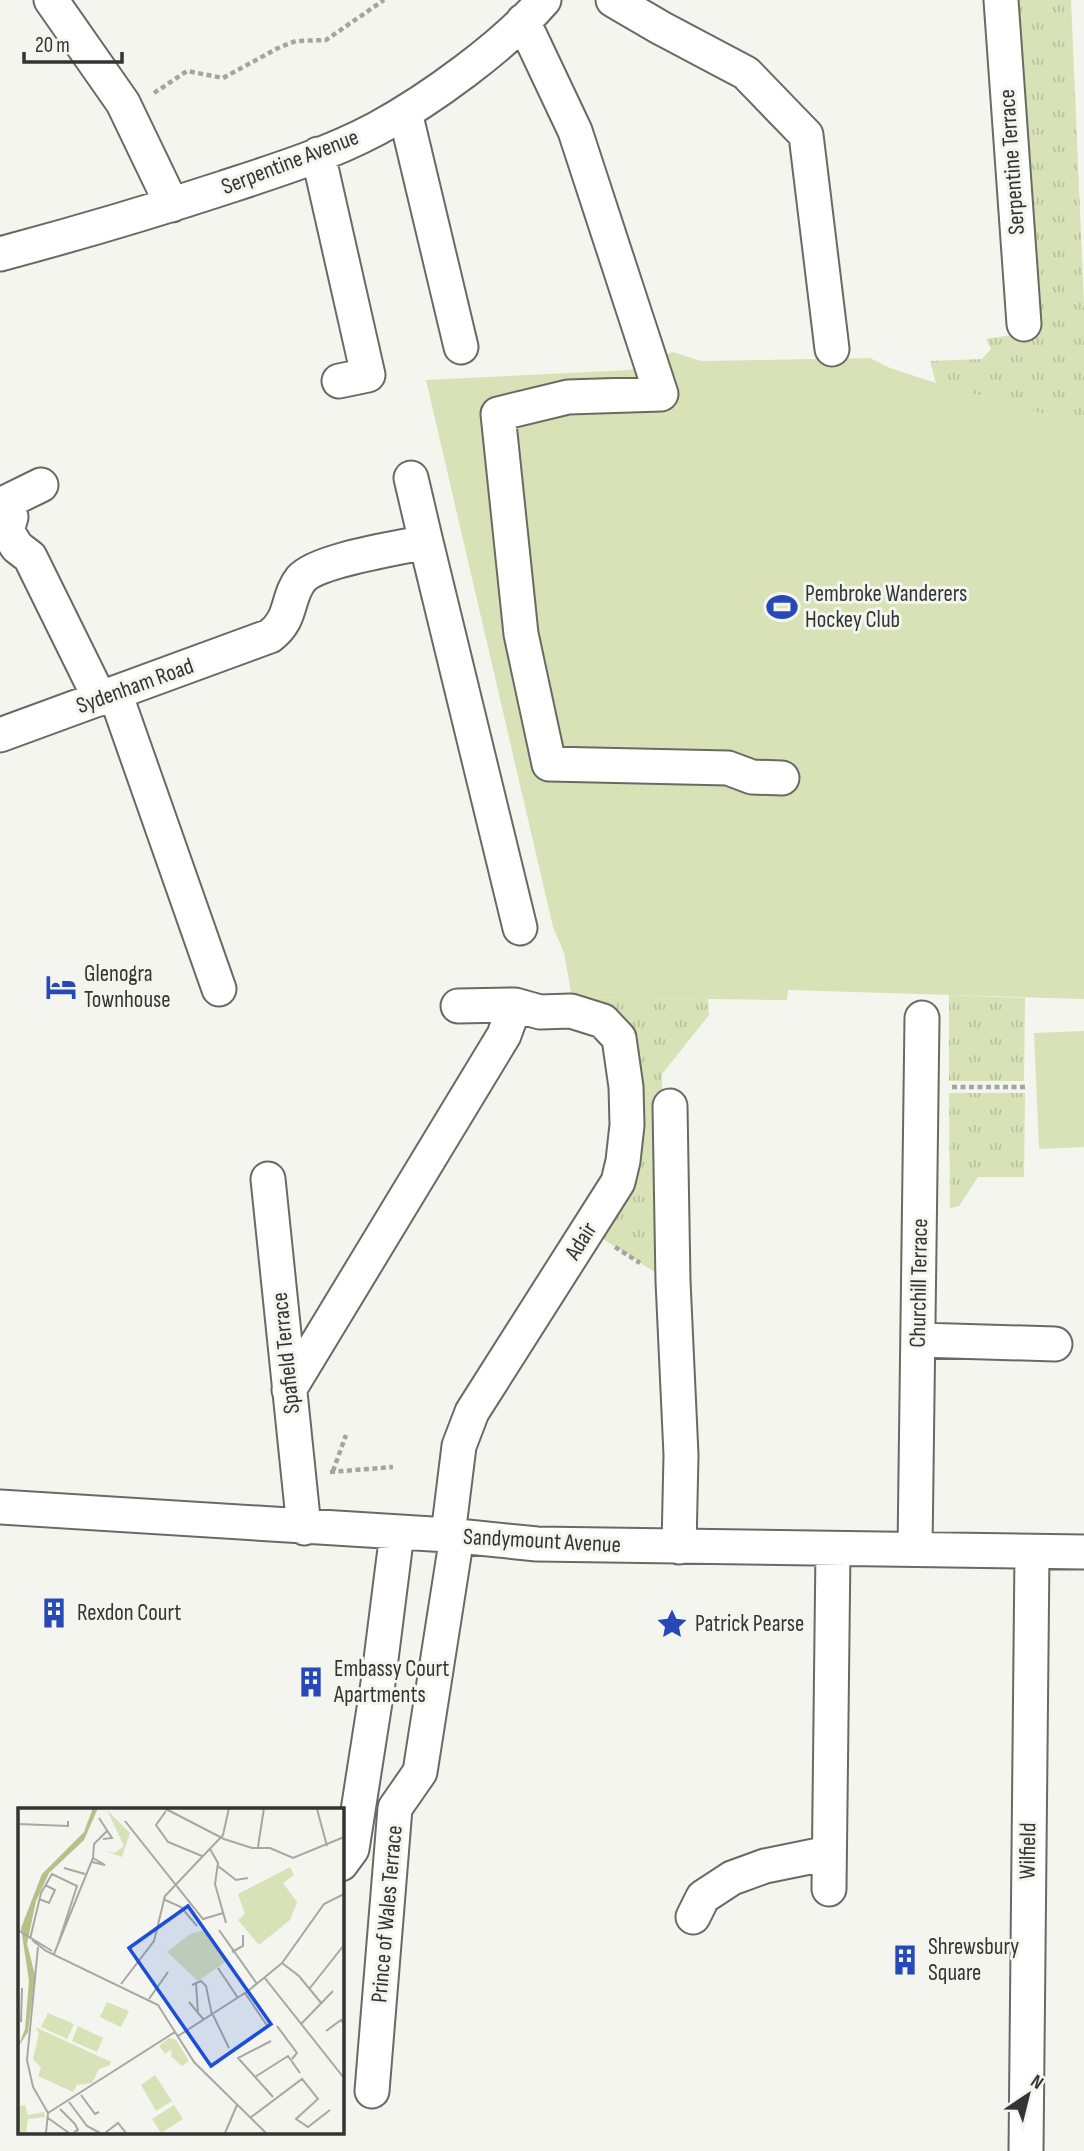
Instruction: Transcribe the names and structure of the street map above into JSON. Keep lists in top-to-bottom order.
{
  "streets": {
    "street": [
      "Serpentine Avenue",
      "Serpentine Terrace",
      "Sydenham Road",
      "Adair",
      "Churchill Terrace",
      "Spafield Terrace",
      "Sandymount Avenue",
      "Wilfield",
      "Prince of Wales Terrace"
    ]
  },
  "crossings": [
    ["Adair", "Sandymount Avenue"],
    ["Adair", "Prince of Wales Terrace"],
    ["Churchill Terrace", "Sandymount Avenue"],
    ["Spafield Terrace", "Sandymount Avenue"],
    ["Sandymount Avenue", "Wilfield"],
    ["Sandymount Avenue", "Prince of Wales Terrace"]
  ],
  "places": {
    "sports": ["Pembroke Wanderers Hockey Club"],
    "hotel": ["Glenogra Townhouse"],
    "building": ["Rexdon Court", "Embassy Court Apartments", "Shrewsbury Square"],
    "place": ["Patrick Pearse"]
  },
  "scale_bar": "20 m",
  "north": "top right"
}
